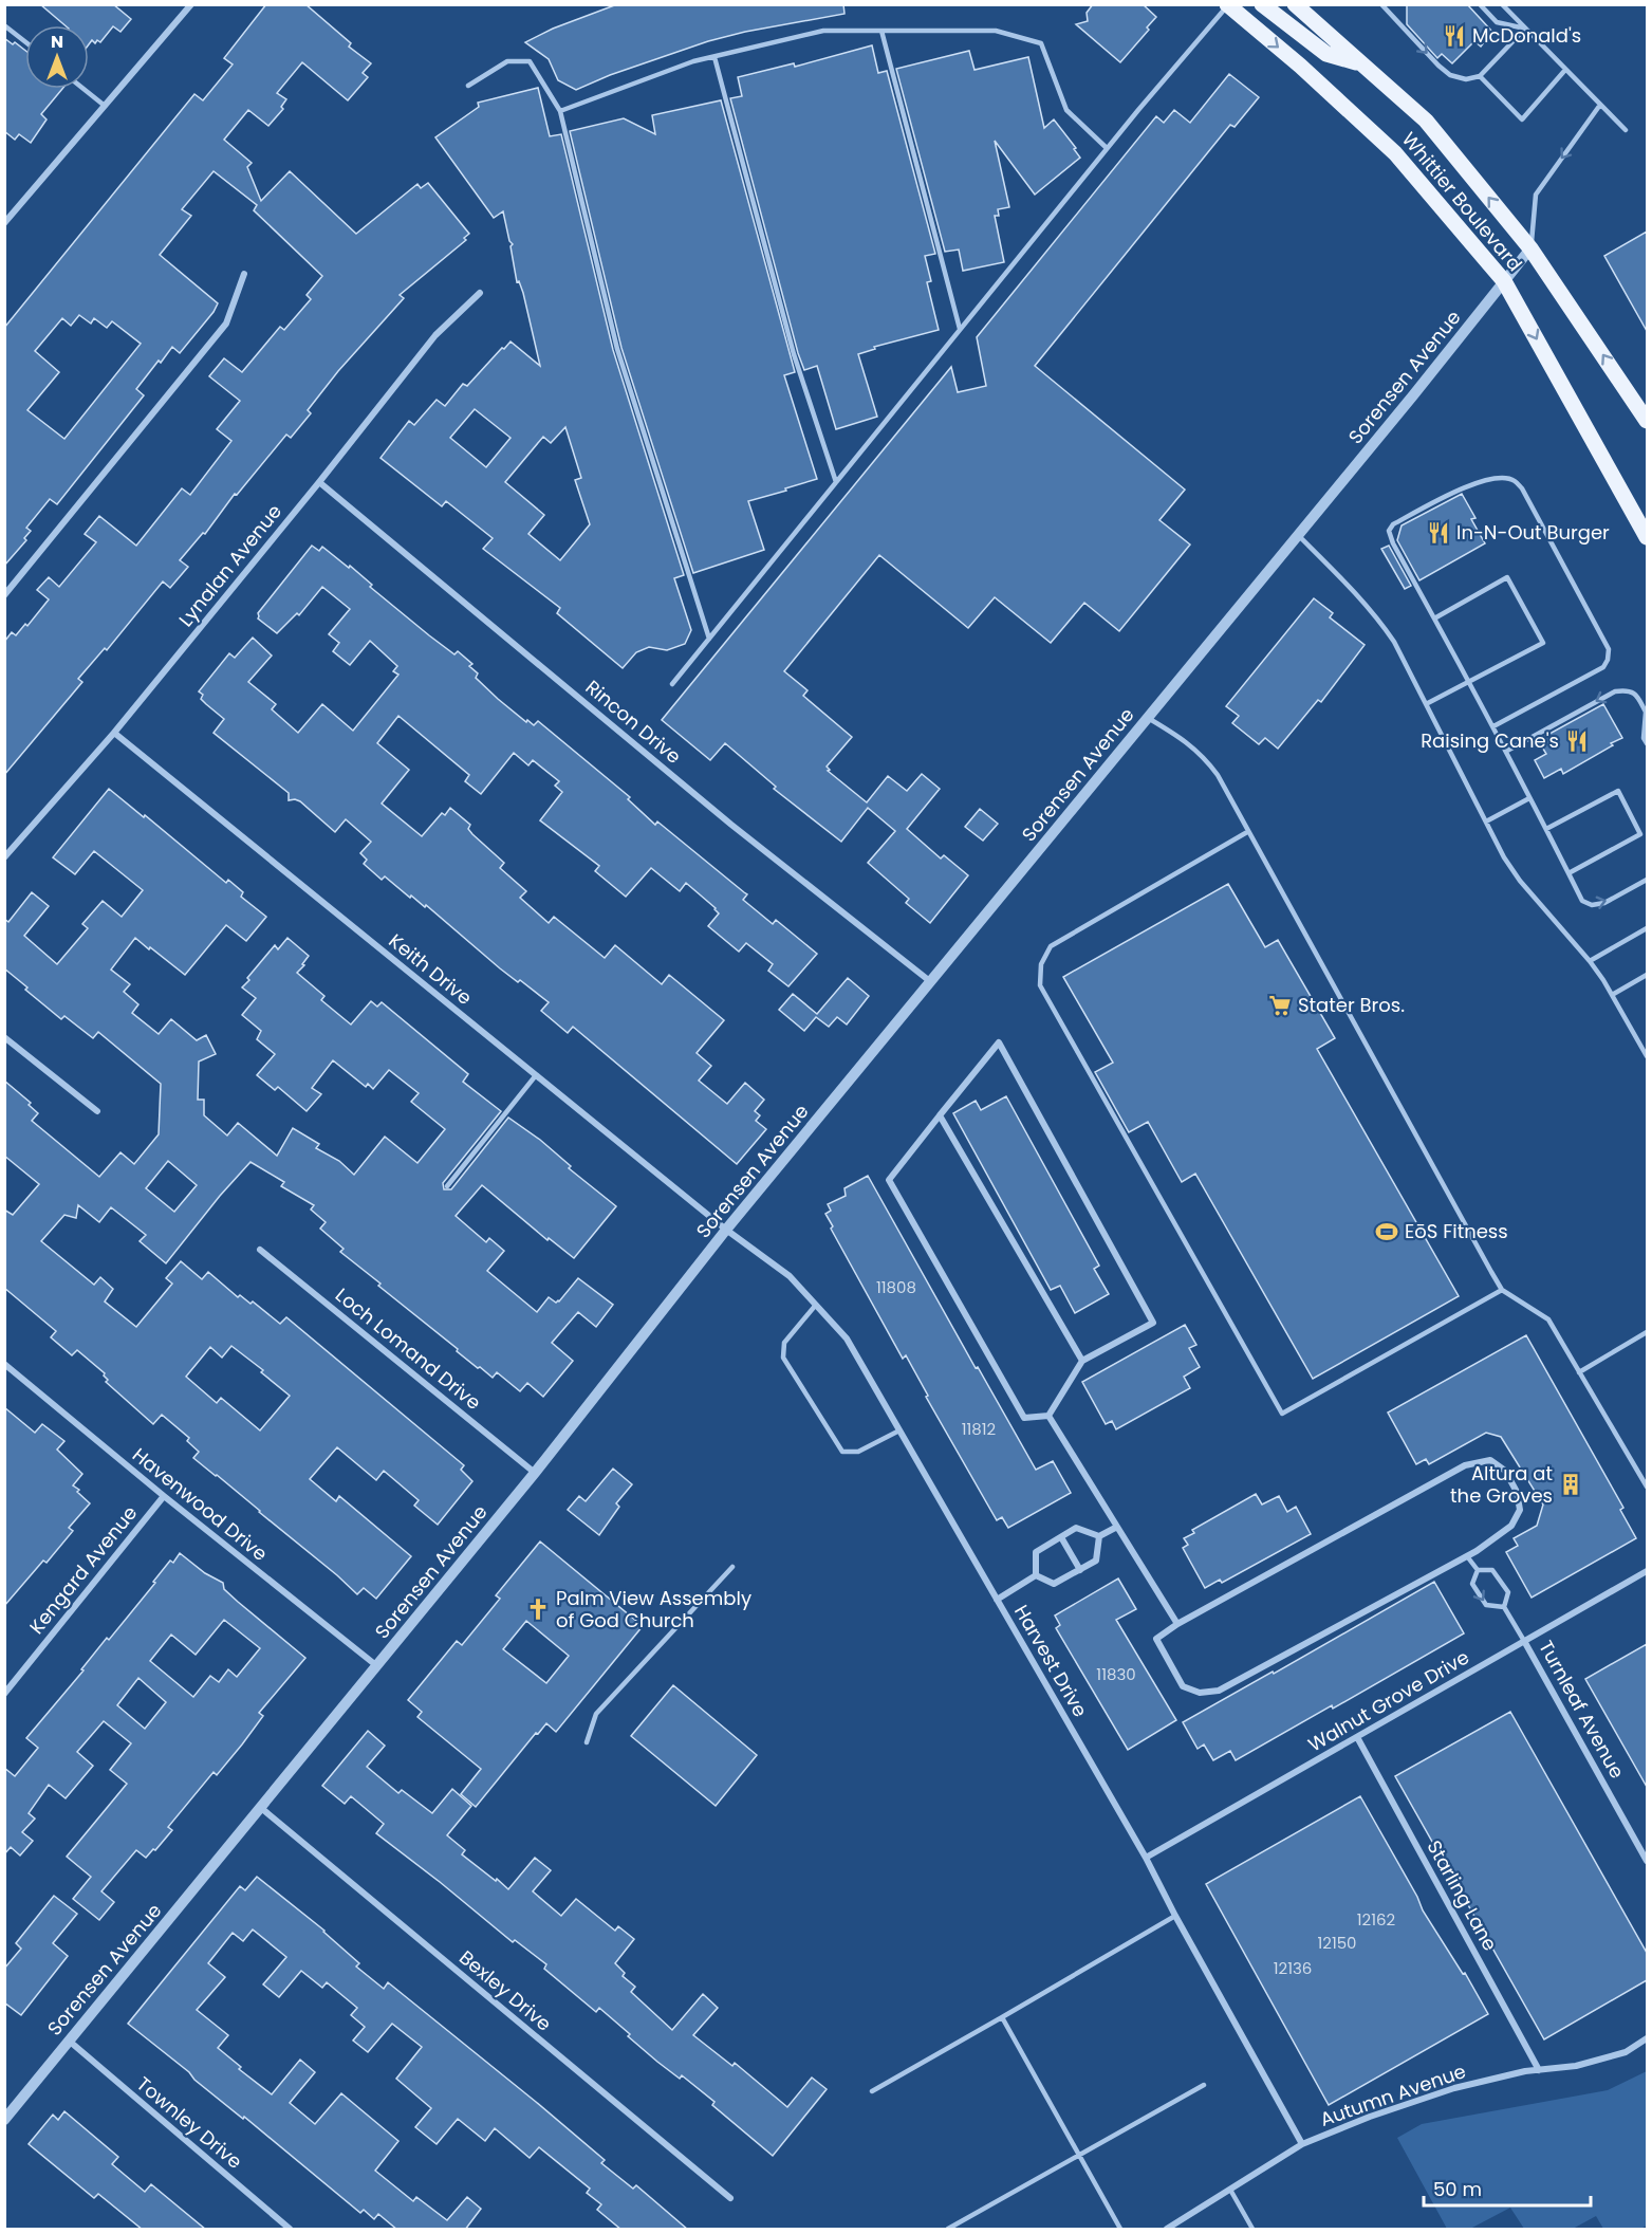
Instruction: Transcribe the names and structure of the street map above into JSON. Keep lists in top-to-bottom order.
{
  "streets": {
    "main road": ["Whittier Boulevard"],
    "street": [
      "Sorensen Avenue",
      "Lynalan Avenue",
      "Rincon Drive",
      "Keith Drive",
      "Loch Lomand Drive",
      "Havenwood Drive",
      "Kengard Avenue",
      "Harvest Drive",
      "Walnut Grove Drive",
      "Turnleaf Avenue",
      "Starling Lane",
      "Bexley Drive",
      "Autumn Avenue",
      "Townley Drive"
    ]
  },
  "crossings": [
    ["Whittier Boulevard", "Sorensen Avenue"],
    ["Sorensen Avenue", "Rincon Drive"],
    ["Sorensen Avenue", "Keith Drive"],
    ["Sorensen Avenue", "Loch Lomand Drive"],
    ["Sorensen Avenue", "Havenwood Drive"],
    ["Sorensen Avenue", "Harvest Drive"],
    ["Sorensen Avenue", "Bexley Drive"],
    ["Sorensen Avenue", "Townley Drive"],
    ["Lynalan Avenue", "Rincon Drive"],
    ["Lynalan Avenue", "Keith Drive"],
    ["Keith Drive", "Harvest Drive"],
    ["Havenwood Drive", "Kengard Avenue"],
    ["Harvest Drive", "Walnut Grove Drive"],
    ["Harvest Drive", "Autumn Avenue"],
    ["Walnut Grove Drive", "Turnleaf Avenue"],
    ["Walnut Grove Drive", "Starling Lane"],
    ["Starling Lane", "Autumn Avenue"]
  ],
  "places": {
    "restaurant": ["McDonald's", "In-N-Out Burger", "Raising Cane's"],
    "supermarket": ["Stater Bros."],
    "sports": ["EōS Fitness"],
    "building": ["Altura at the Groves"],
    "church": ["Palm View Assembly of God Church"]
  },
  "house_numbers": [
    "11808",
    "11812",
    "11830",
    "12162",
    "12150",
    "12136"
  ],
  "scale_bar": "50 m",
  "north": "top"
}
